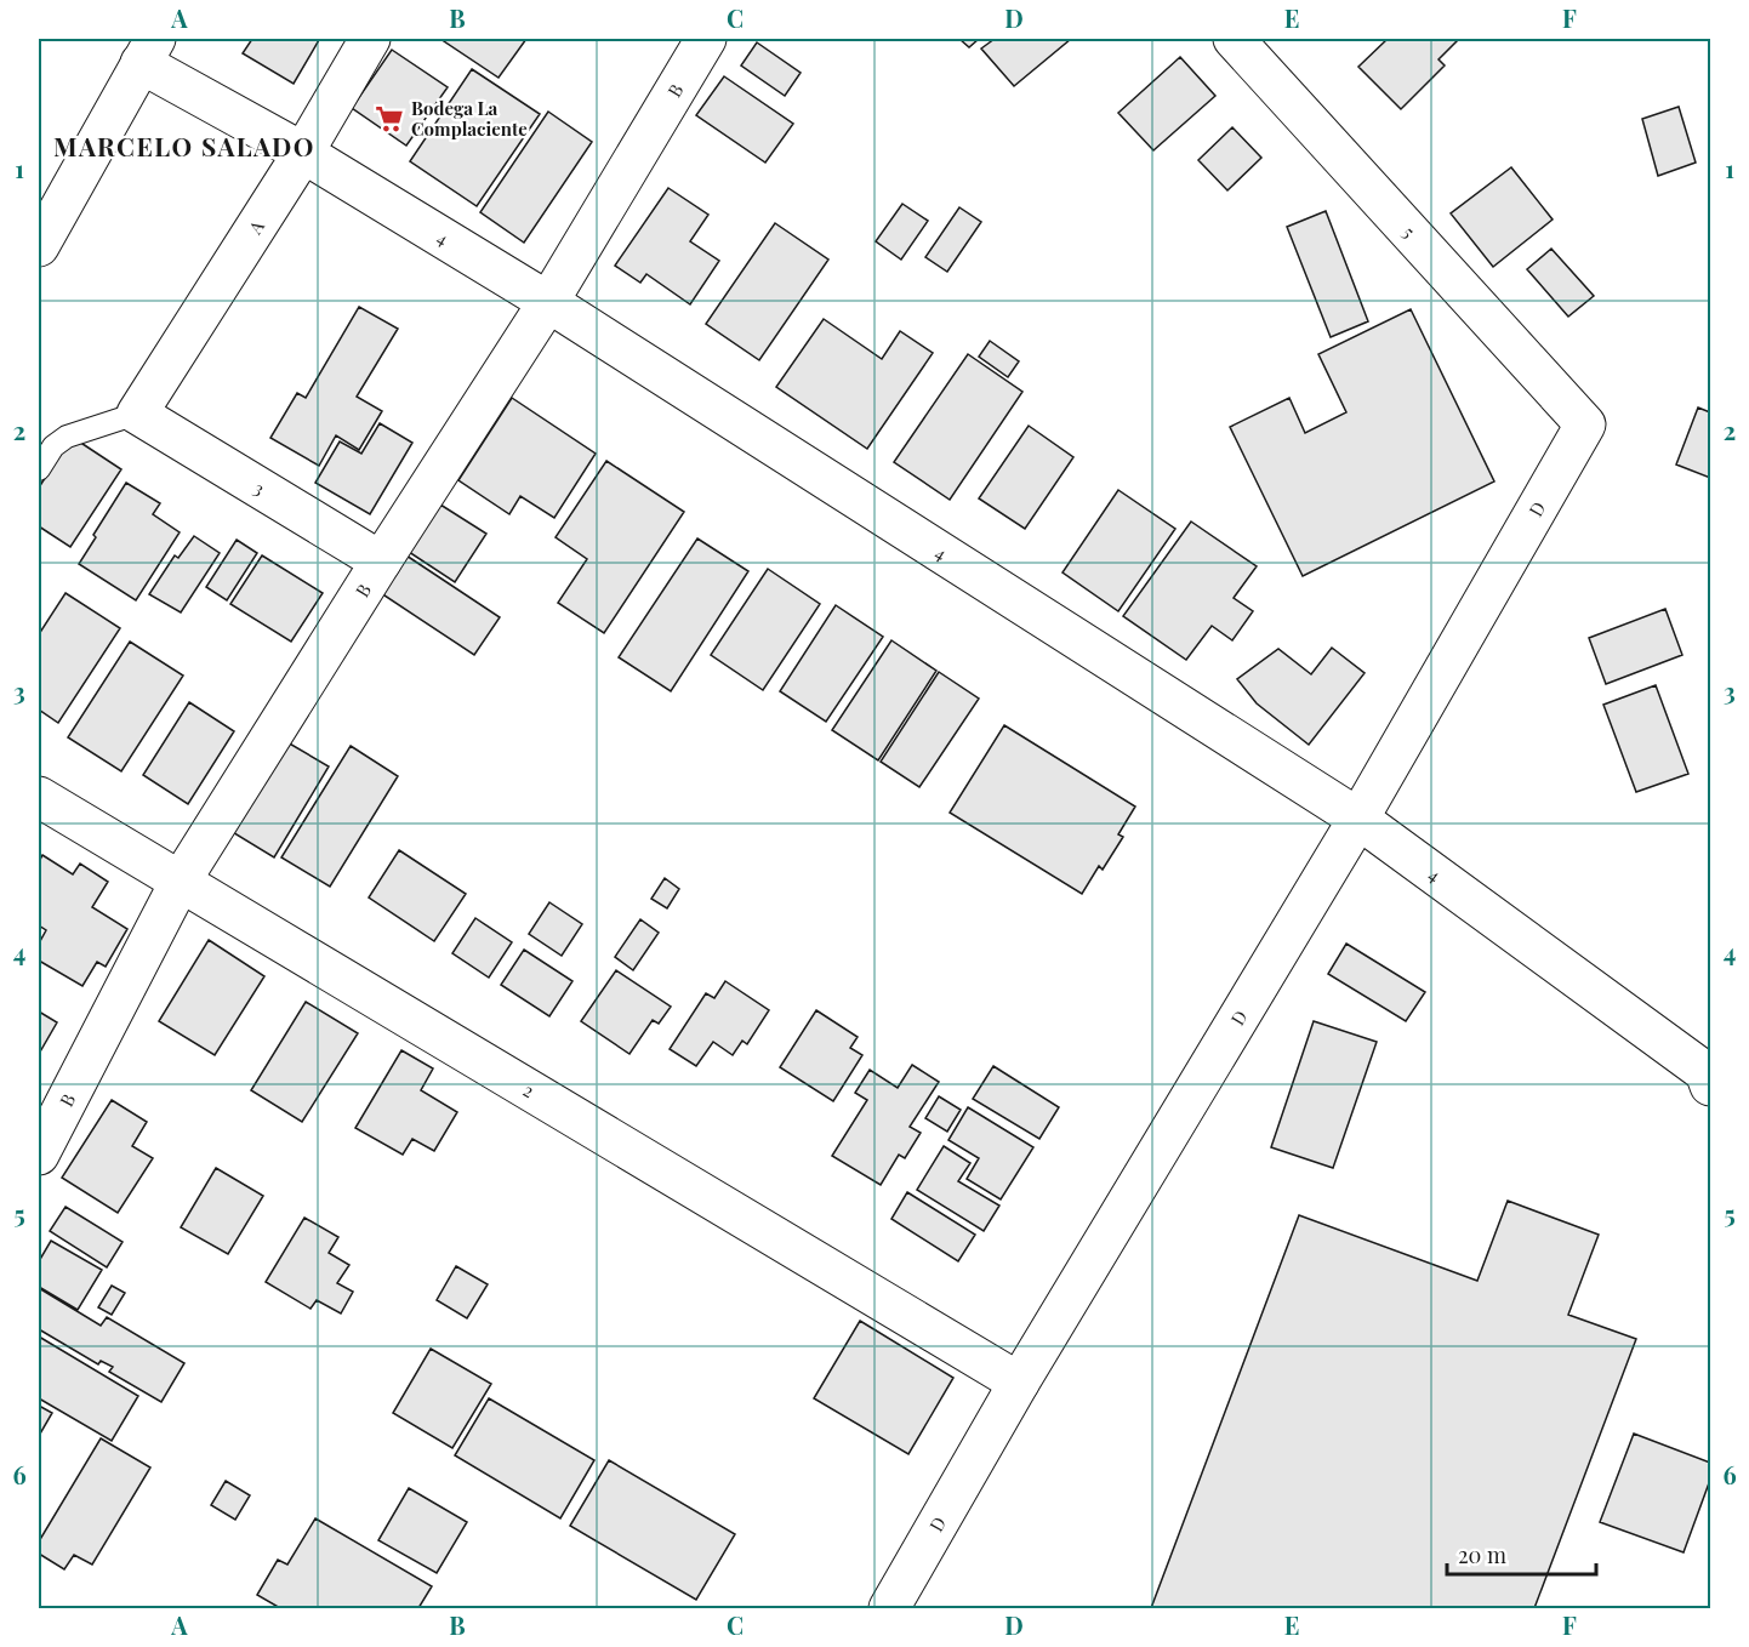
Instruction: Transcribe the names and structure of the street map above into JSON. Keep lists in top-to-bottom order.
{
  "streets": {
    "street": [
      "B",
      "A",
      "5",
      "4",
      "3",
      "D",
      "2"
    ]
  },
  "crossings": [
    ["B", "4"],
    ["B", "3"],
    ["B", "2"],
    ["A", "4"],
    ["A", "3"],
    ["5", "D"],
    ["4", "D"],
    ["D", "2"]
  ],
  "districts": ["MARCELO SALADO"],
  "places": {
    "supermarket": ["Bodega La Complaciente"]
  },
  "scale_bar": "20 m",
  "grid": {
    "columns": [
      "A",
      "B",
      "C",
      "D",
      "E",
      "F"
    ],
    "rows": [
      "1",
      "2",
      "3",
      "4",
      "5",
      "6"
    ]
  }
}
